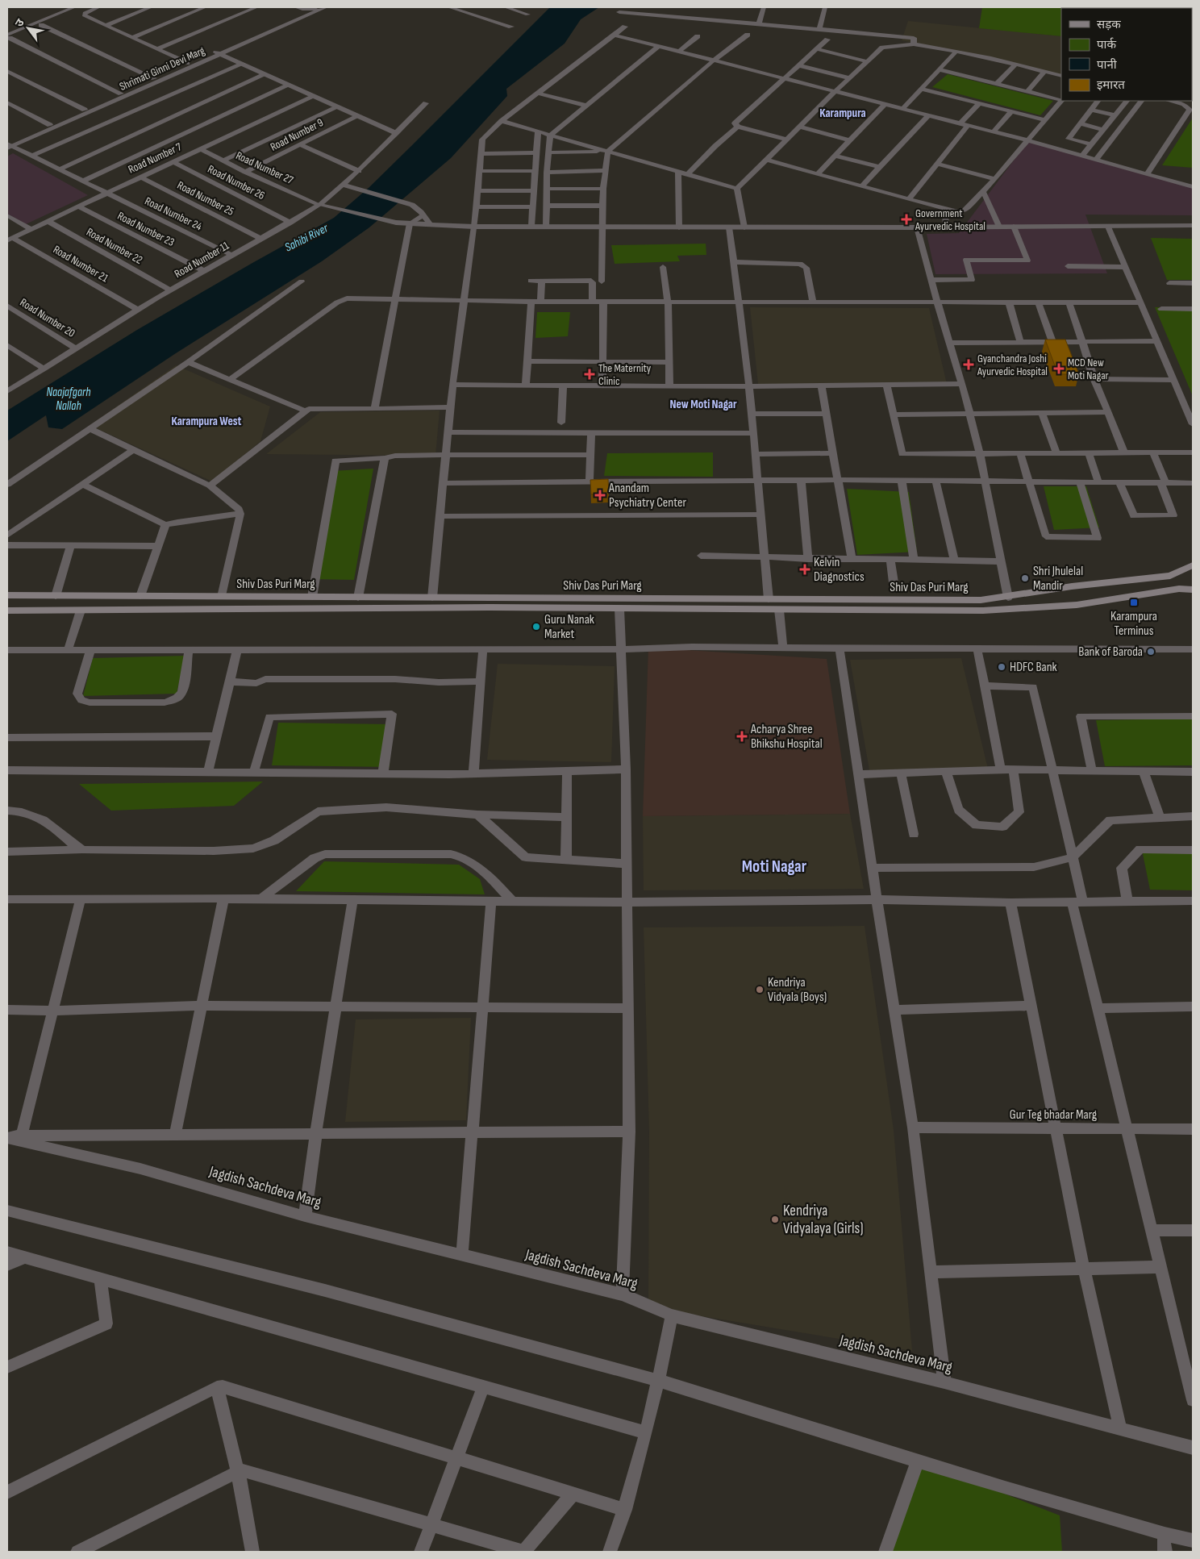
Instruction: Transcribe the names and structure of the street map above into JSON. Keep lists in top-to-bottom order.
{
  "streets": {
    "main road": ["Shiv Das Puri Marg"],
    "street": [
      "Shrimati Ginni Devi Marg",
      "Road Number 9",
      "Road Number 7",
      "Road Number 27",
      "Road Number 26",
      "Road Number 25",
      "Road Number 24",
      "Road Number 23",
      "Road Number 22",
      "Road Number 11",
      "Road Number 21",
      "Road Number 20",
      "Gur Teg bhadar Marg",
      "Jagdish Sachdeva Marg"
    ]
  },
  "crossings": [
    ["Shrimati Ginni Devi Marg", "Road Number 24"],
    ["Road Number 9", "Road Number 27"],
    ["Road Number 7", "Road Number 27"],
    ["Road Number 7", "Road Number 26"],
    ["Road Number 7", "Road Number 25"],
    ["Road Number 7", "Road Number 24"],
    ["Road Number 7", "Road Number 23"],
    ["Road Number 7", "Road Number 22"],
    ["Road Number 7", "Road Number 21"],
    ["Road Number 27", "Road Number 11"],
    ["Road Number 26", "Road Number 11"],
    ["Road Number 25", "Road Number 11"],
    ["Road Number 24", "Road Number 11"],
    ["Road Number 23", "Road Number 11"],
    ["Road Number 22", "Road Number 11"],
    ["Road Number 11", "Road Number 21"],
    ["Road Number 11", "Road Number 20"]
  ],
  "districts": [
    "Karampura",
    "New Moti Nagar",
    "Karampura West",
    "Moti Nagar"
  ],
  "water": ["Sahibi River", "Naajafgarh Nallah"],
  "places": {
    "health": [
      "Government Ayurvedic Hospital",
      "Gyanchandra Joshi Ayurvedic Hospital",
      "MCD New Moti Nagar",
      "The Maternity Clinic",
      "Anandam Psychiatry Center",
      "Kelvin Diagnostics",
      "Acharya Shree Bhikshu Hospital"
    ],
    "other": [
      "Shri Jhulelal Mandir",
      "Guru Nanak Market",
      "Bank of Baroda",
      "HDFC Bank",
      "Kendriya Vidyala (Boys)",
      "Kendriya Vidyalaya (Girls)"
    ],
    "transit": ["Karampura Terminus"]
  },
  "legend": [
    "सड़क",
    "पार्क",
    "पानी",
    "इमारत"
  ],
  "north": "top left"
}
